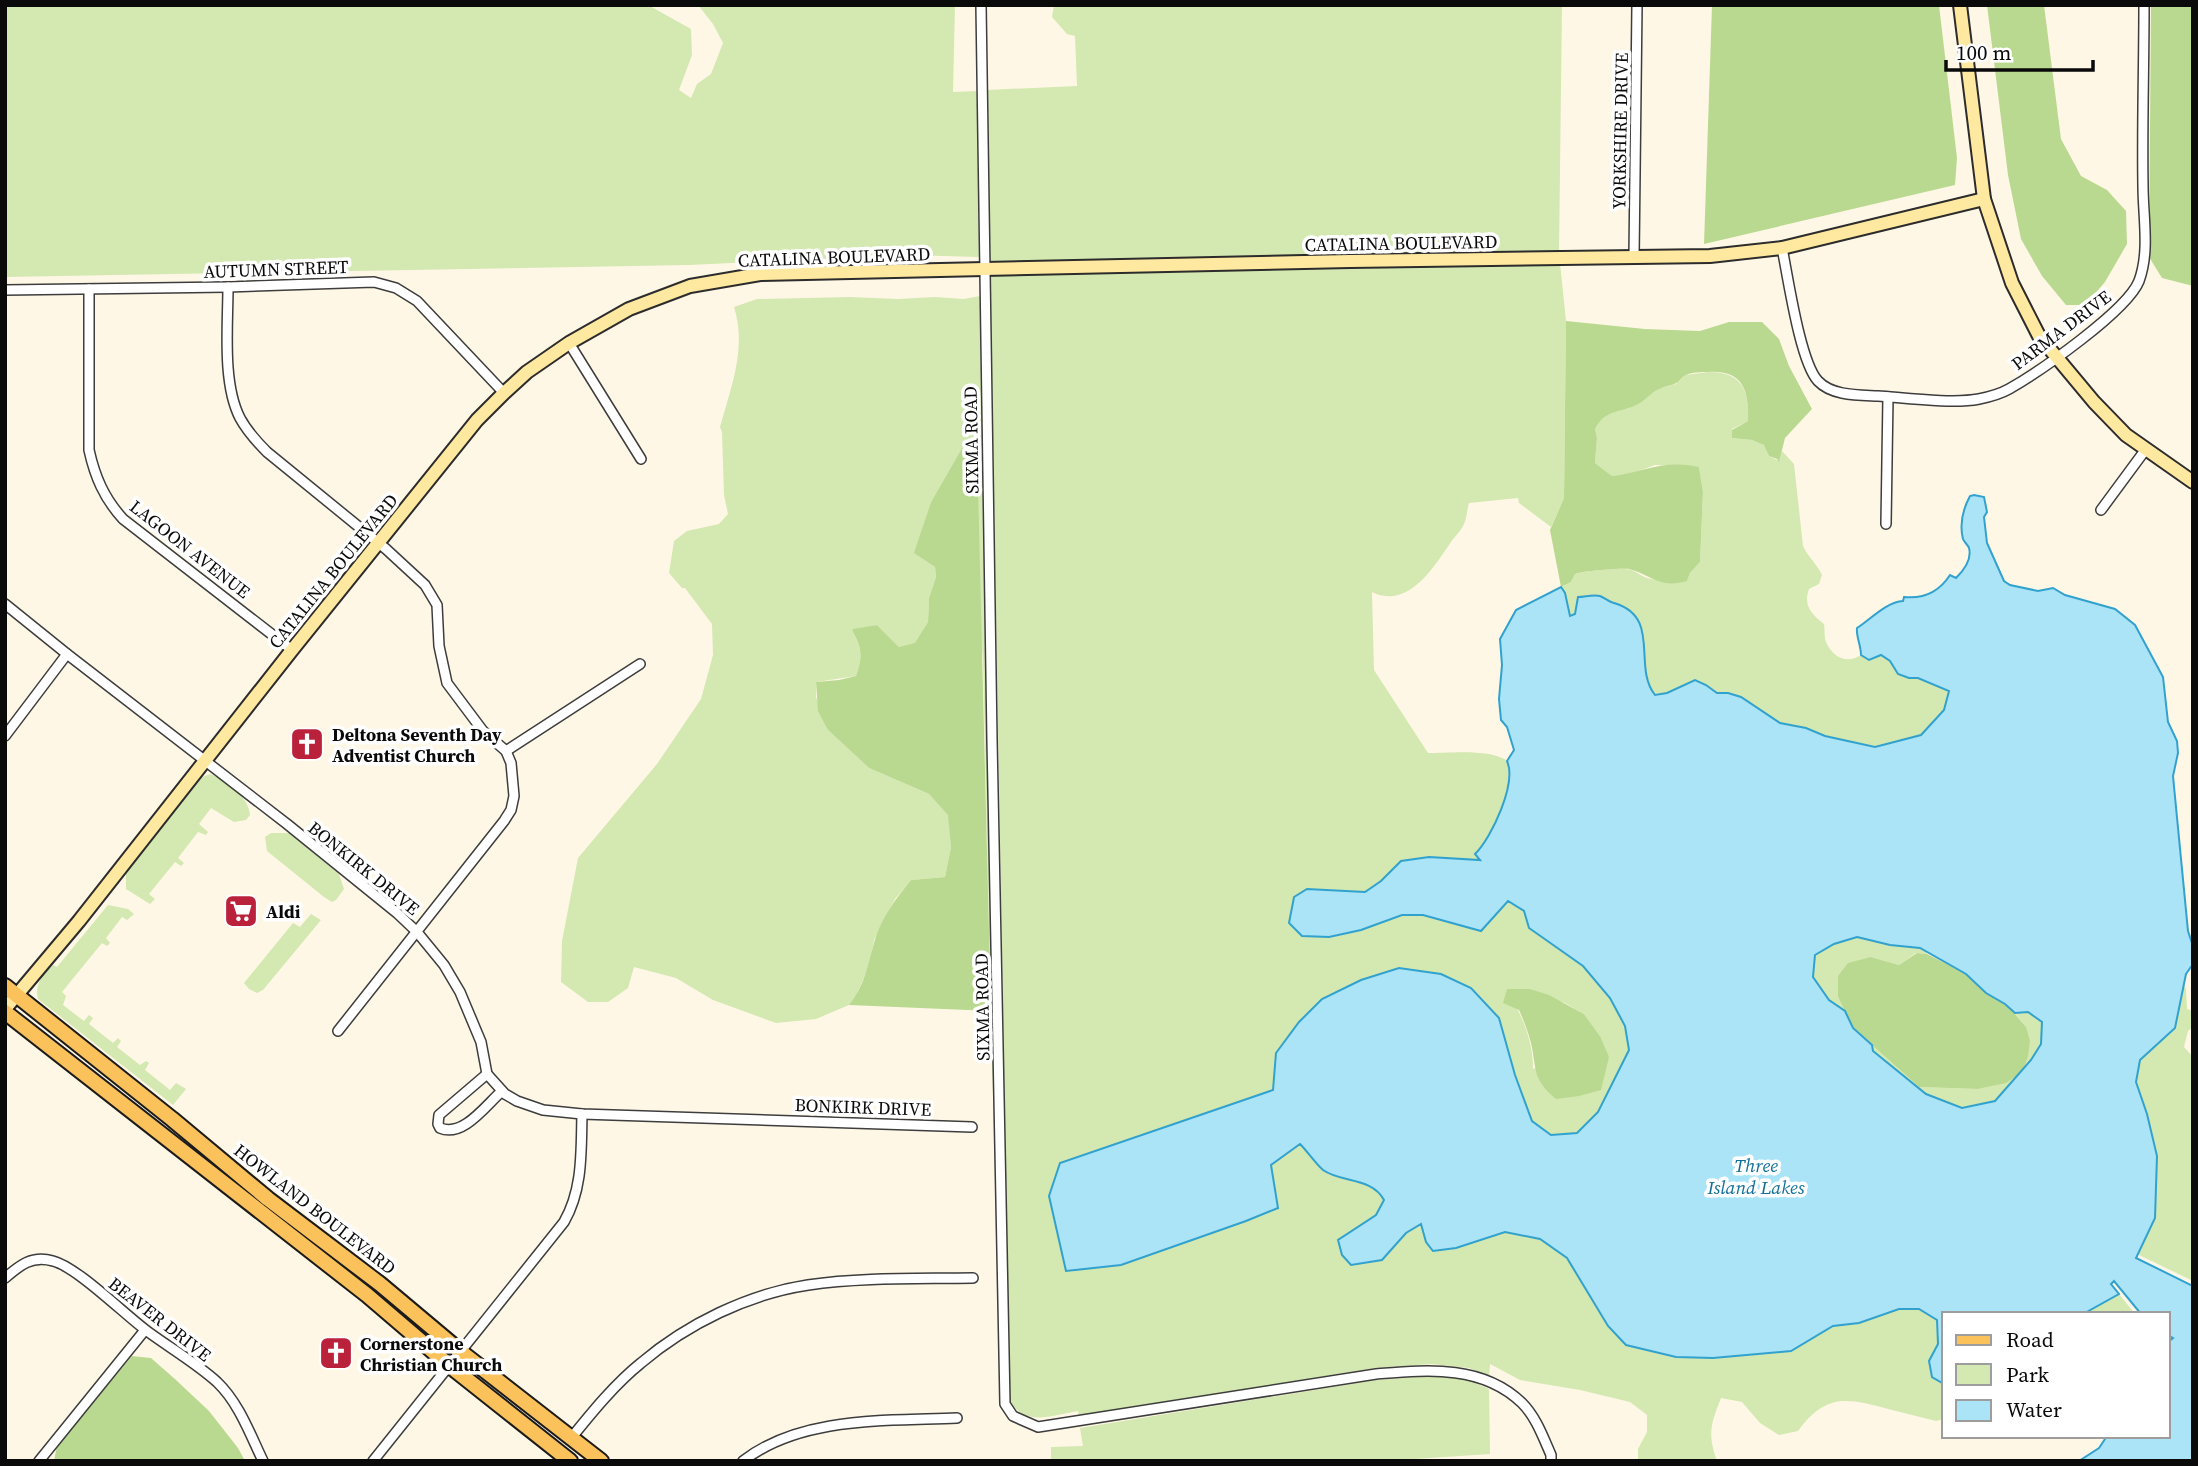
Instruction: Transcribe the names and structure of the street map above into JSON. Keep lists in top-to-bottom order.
{
  "streets": {
    "main road": ["HOWLAND BOULEVARD"],
    "street": [
      "YORKSHIRE DRIVE",
      "CATALINA BOULEVARD",
      "AUTUMN STREET",
      "PARMA DRIVE",
      "SIXMA ROAD",
      "LAGOON AVENUE",
      "BONKIRK DRIVE",
      "BEAVER DRIVE"
    ]
  },
  "crossings": [
    ["YORKSHIRE DRIVE", "CATALINA BOULEVARD"],
    ["CATALINA BOULEVARD", "AUTUMN STREET"],
    ["CATALINA BOULEVARD", "PARMA DRIVE"],
    ["CATALINA BOULEVARD", "SIXMA ROAD"],
    ["CATALINA BOULEVARD", "LAGOON AVENUE"],
    ["CATALINA BOULEVARD", "BONKIRK DRIVE"],
    ["CATALINA BOULEVARD", "HOWLAND BOULEVARD"],
    ["AUTUMN STREET", "LAGOON AVENUE"]
  ],
  "water": ["Three Island Lakes"],
  "places": {
    "church": ["Deltona Seventh Day Adventist Church", "Cornerstone Christian Church"],
    "supermarket": ["Aldi"]
  },
  "legend": ["Road", "Park", "Water"],
  "scale_bar": "100 m"
}
